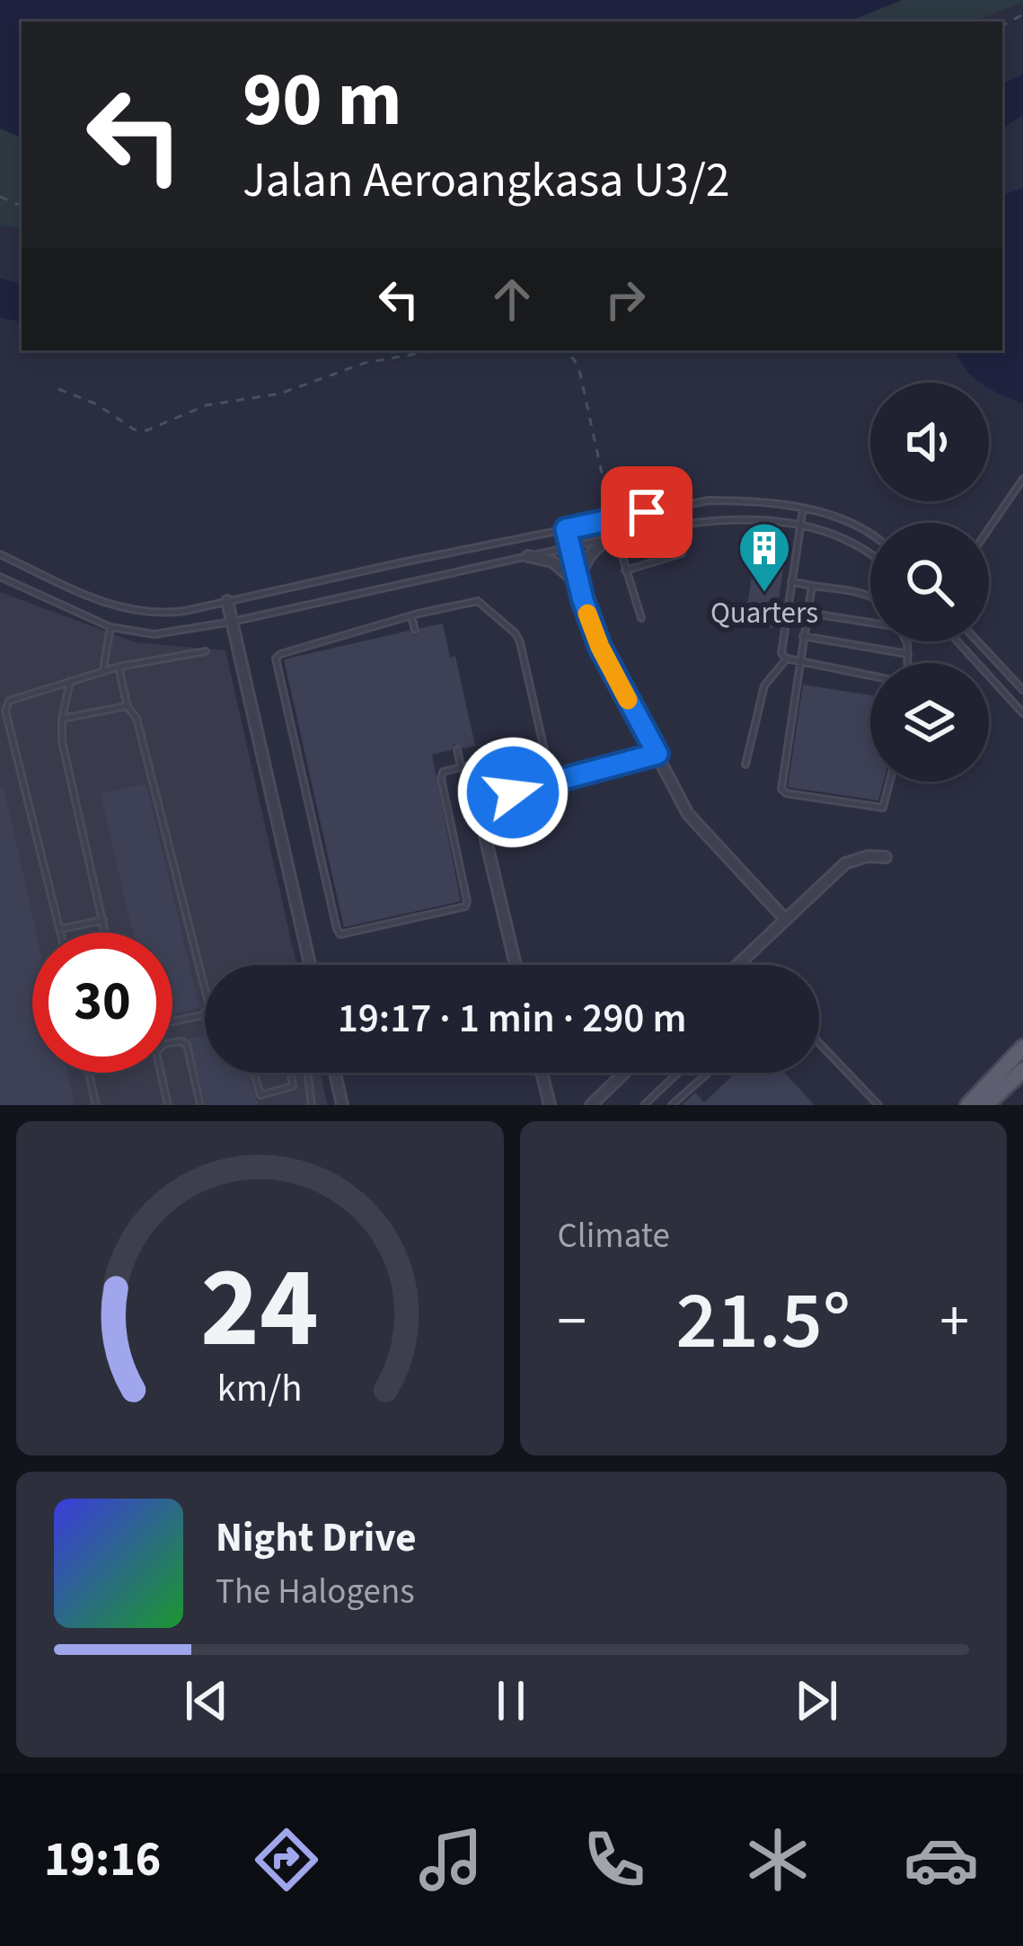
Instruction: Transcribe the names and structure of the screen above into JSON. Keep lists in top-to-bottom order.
{
  "places": {
    "building": ["Quarters"]
  },
  "page": {
    "turn": ["90 m", "Jalan Aeroangkasa U3/2"],
    "limit": "30",
    "trip": "19:17 · 1 min · 290 m",
    "tile": "Climate",
    "heat": ["−", "21.5°", "+"],
    "song": ["Night Drive", "The Halogens"],
    "tabs": "19:16",
    "gauge": ["24", "km/h"]
  }
}
